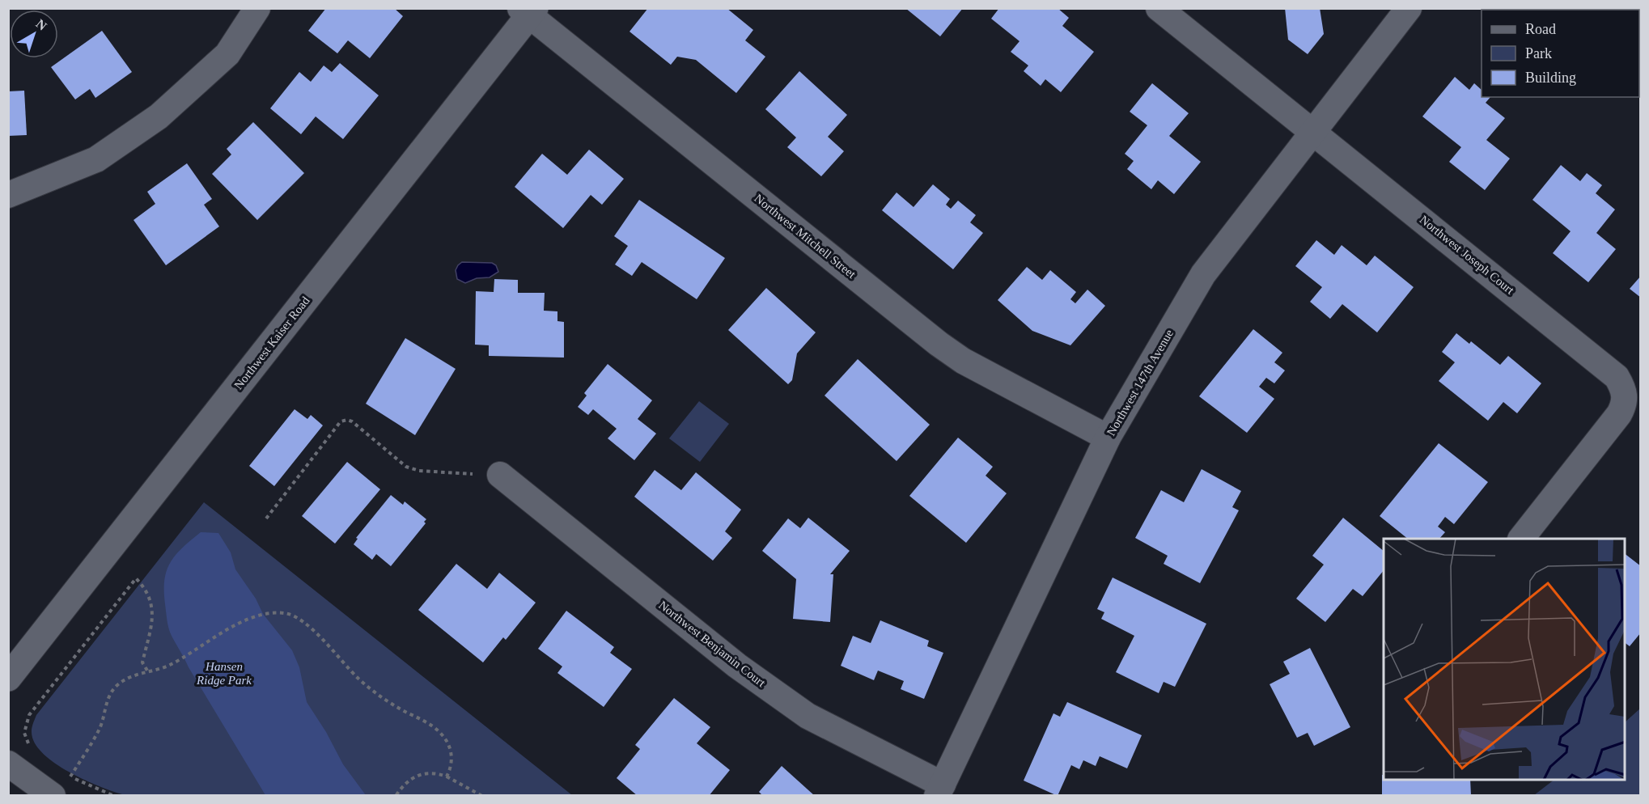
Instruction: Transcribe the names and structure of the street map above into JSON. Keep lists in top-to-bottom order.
{
  "streets": {
    "main road": ["Northwest Kaiser Road"],
    "street": [
      "Northwest Mitchell Street",
      "Northwest Joseph Court",
      "Northwest 147th Avenue",
      "Northwest Benjamin Court"
    ]
  },
  "crossings": [
    ["Northwest Mitchell Street", "Northwest Kaiser Road"],
    ["Northwest Mitchell Street", "Northwest 147th Avenue"],
    ["Northwest Joseph Court", "Northwest 147th Avenue"],
    ["Northwest 147th Avenue", "Northwest Benjamin Court"]
  ],
  "parks": ["Hansen Ridge Park"],
  "legend": ["Road", "Park", "Building"],
  "north": "top right"
}
